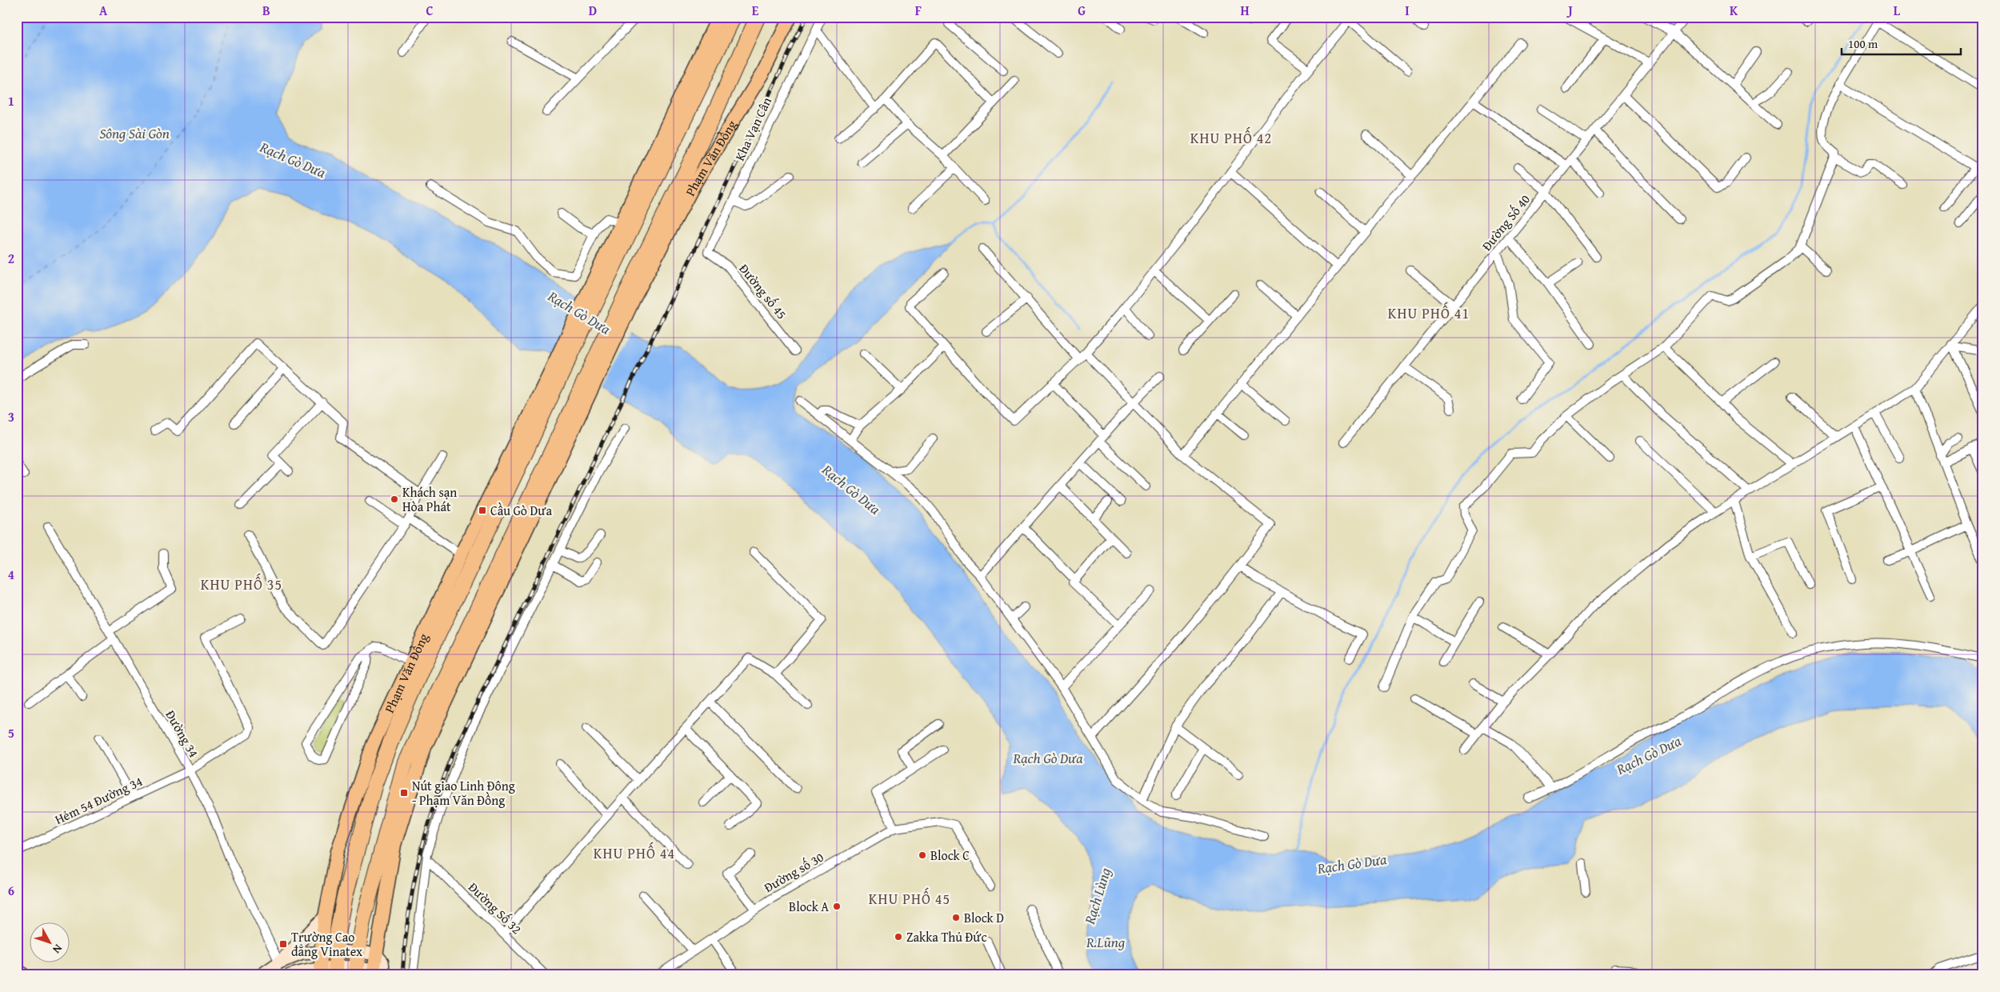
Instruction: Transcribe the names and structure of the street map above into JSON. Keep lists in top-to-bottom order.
{
  "streets": {
    "highway": ["Phạm Văn Đồng"],
    "street": [
      "Kha Vạn Cân",
      "Đường Số 40",
      "Đường số 45",
      "Đường 34",
      "Hẻm 54 Đường 34",
      "Đường số 30",
      "Đường Số 32"
    ]
  },
  "crossings": [
    ["Kha Vạn Cân", "Đường số 45"],
    ["Đường 34", "Hẻm 54 Đường 34"]
  ],
  "districts": [
    "KHU PHỐ 42",
    "KHU PHỐ 41",
    "KHU PHỐ 35",
    "KHU PHỐ 44",
    "KHU PHỐ 45"
  ],
  "water": [
    "Sông Sài Gòn",
    "Rạch Gò Dưa",
    "Rạch Lùng",
    "R.Lũng"
  ],
  "places": {
    "other": [
      "Khách sạn Hòa Phát",
      "Block C",
      "Block A",
      "Block D",
      "Zakka Thủ Đức"
    ],
    "transit": ["Cầu Gò Dưa", "Nút giao Linh Đông - Phạm Văn Đồng", "Trường Cao đẳng Vinatex"]
  },
  "scale_bar": "100 m",
  "north": "bottom right",
  "grid": {
    "columns": [
      "A",
      "B",
      "C",
      "D",
      "E",
      "F",
      "G",
      "H",
      "I",
      "J",
      "K",
      "L"
    ],
    "rows": [
      "1",
      "2",
      "3",
      "4",
      "5",
      "6"
    ]
  }
}
